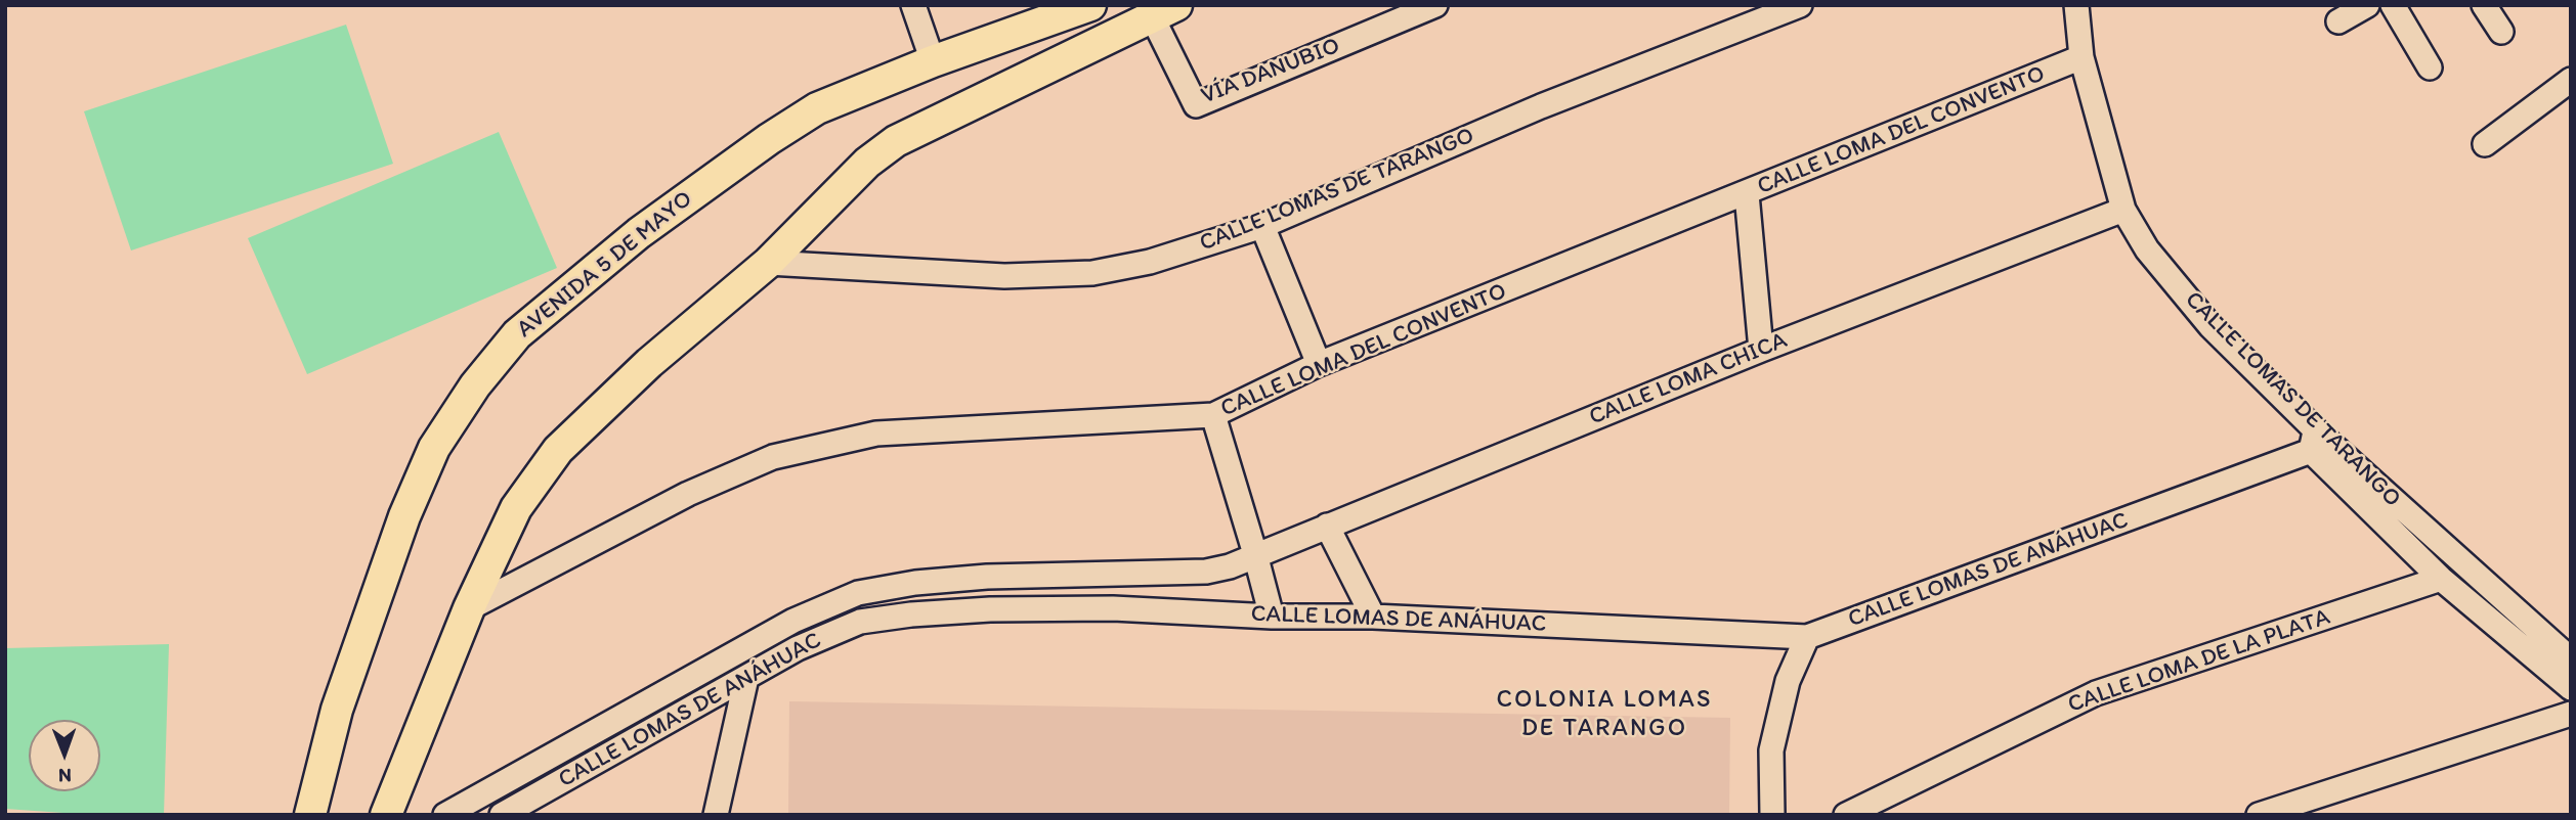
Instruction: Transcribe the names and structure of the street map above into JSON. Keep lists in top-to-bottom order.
{
  "streets": {
    "main road": ["AVENIDA 5 DE MAYO"],
    "street": [
      "VÍA DANUBIO",
      "CALLE LOMA DEL CONVENTO",
      "CALLE LOMAS DE TARANGO",
      "CALLE LOMA CHICA",
      "CALLE LOMAS DE ANÁHUAC",
      "CALLE LOMA DE LA PLATA"
    ]
  },
  "crossings": [
    ["CALLE LOMA DEL CONVENTO", "CALLE LOMAS DE TARANGO"],
    ["CALLE LOMAS DE TARANGO", "CALLE LOMA CHICA"],
    ["CALLE LOMAS DE TARANGO", "CALLE LOMAS DE ANÁHUAC"],
    ["CALLE LOMA CHICA", "CALLE LOMAS DE ANÁHUAC"]
  ],
  "districts": ["COLONIA LOMAS DE TARANGO"],
  "north": "bottom"
}
